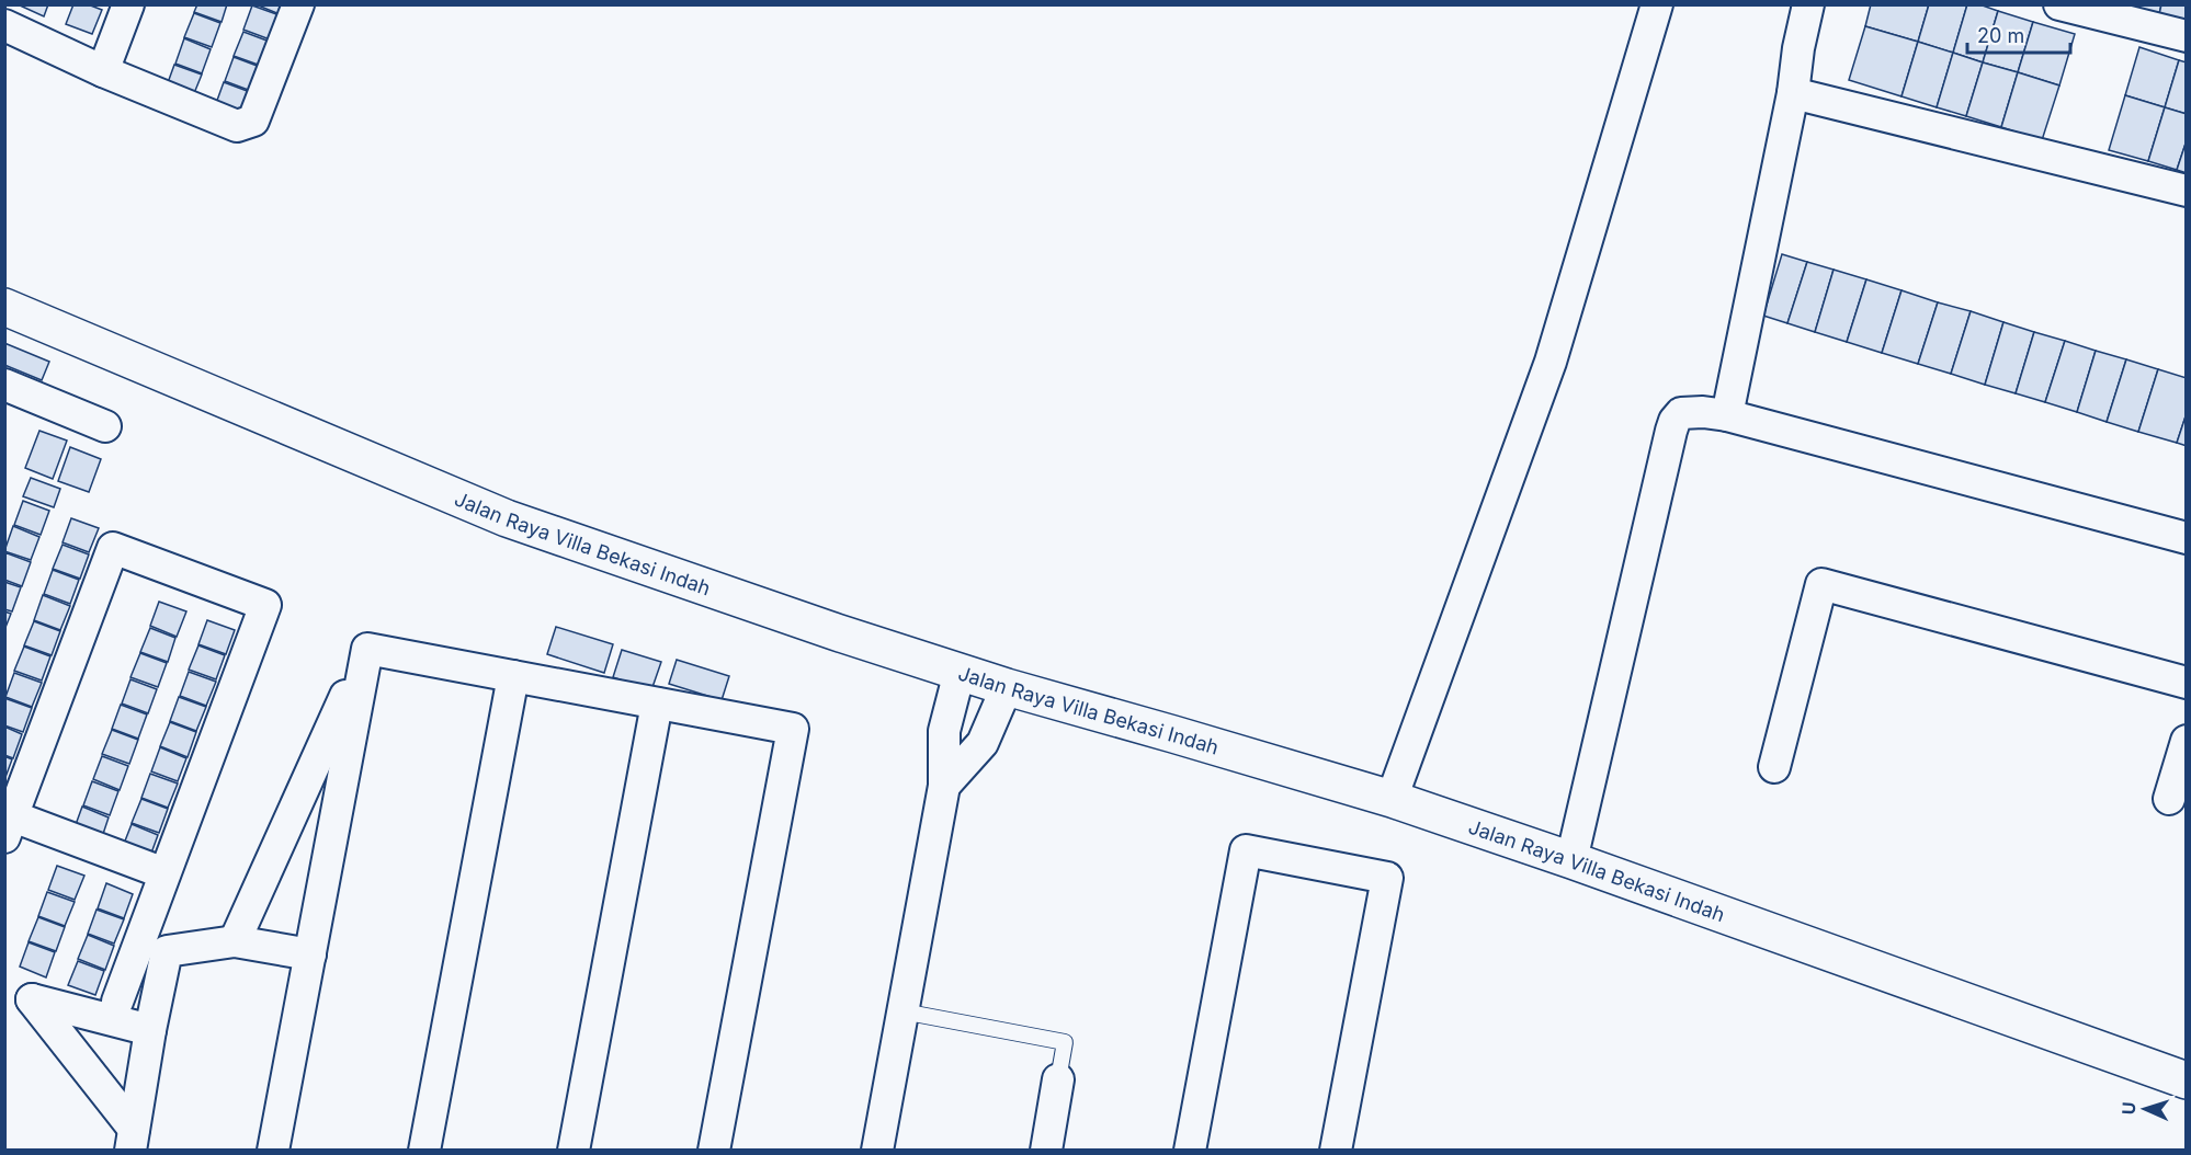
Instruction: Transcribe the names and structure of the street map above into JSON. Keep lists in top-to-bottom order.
{
  "streets": {
    "main road": ["Jalan Raya Villa Bekasi Indah"]
  },
  "scale_bar": "20 m",
  "north": "left"
}
